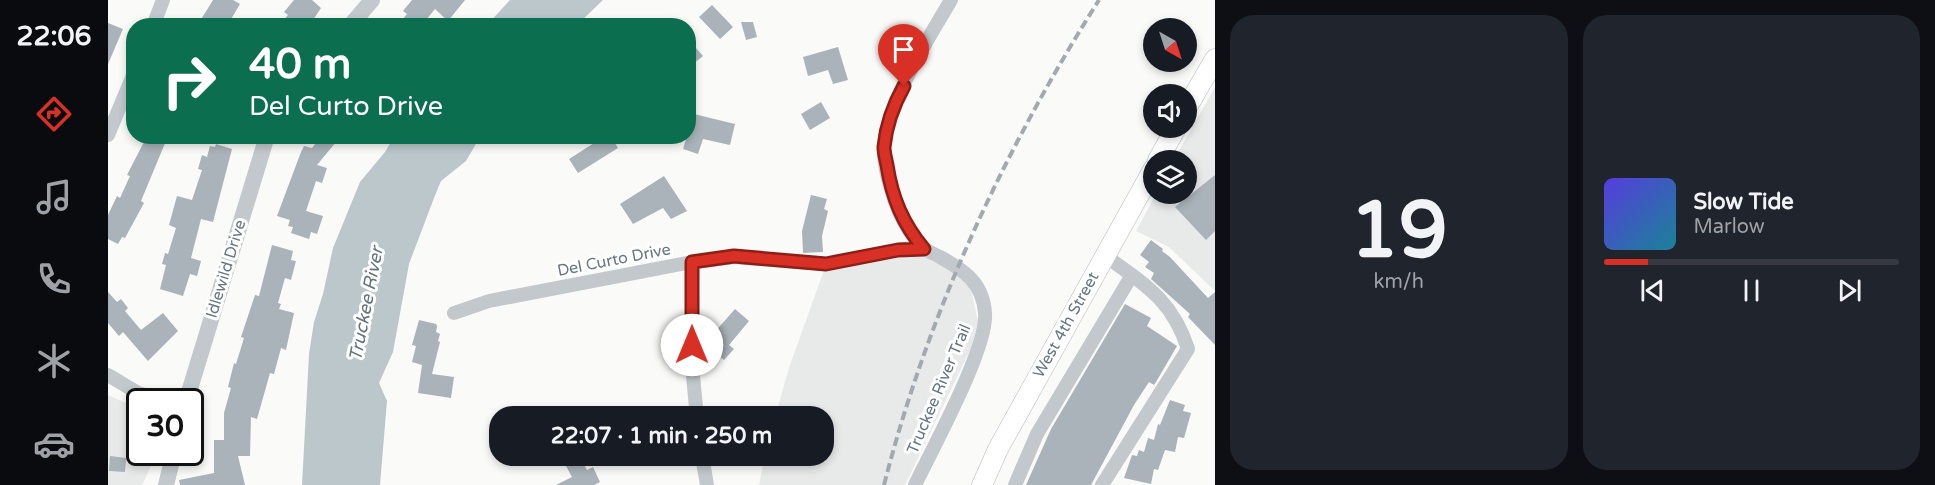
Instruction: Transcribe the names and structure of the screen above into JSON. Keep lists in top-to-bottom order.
{
  "streets": {
    "main road": ["West 4th Street"],
    "street": ["Del Curto Drive", "Idlewild Drive", "Truckee River Trail"]
  },
  "crossings": [
    ["Del Curto Drive", "Truckee River Trail"]
  ],
  "water": ["Truckee River"],
  "north": "bottom right",
  "page": {
    "tabs": "22:06",
    "tile": ["19", "km/h"],
    "turn": ["40 m", "Del Curto Drive"],
    "song": ["Slow Tide", "Marlow"],
    "limit": "30",
    "trip": "22:07 · 1 min · 250 m"
  }
}
